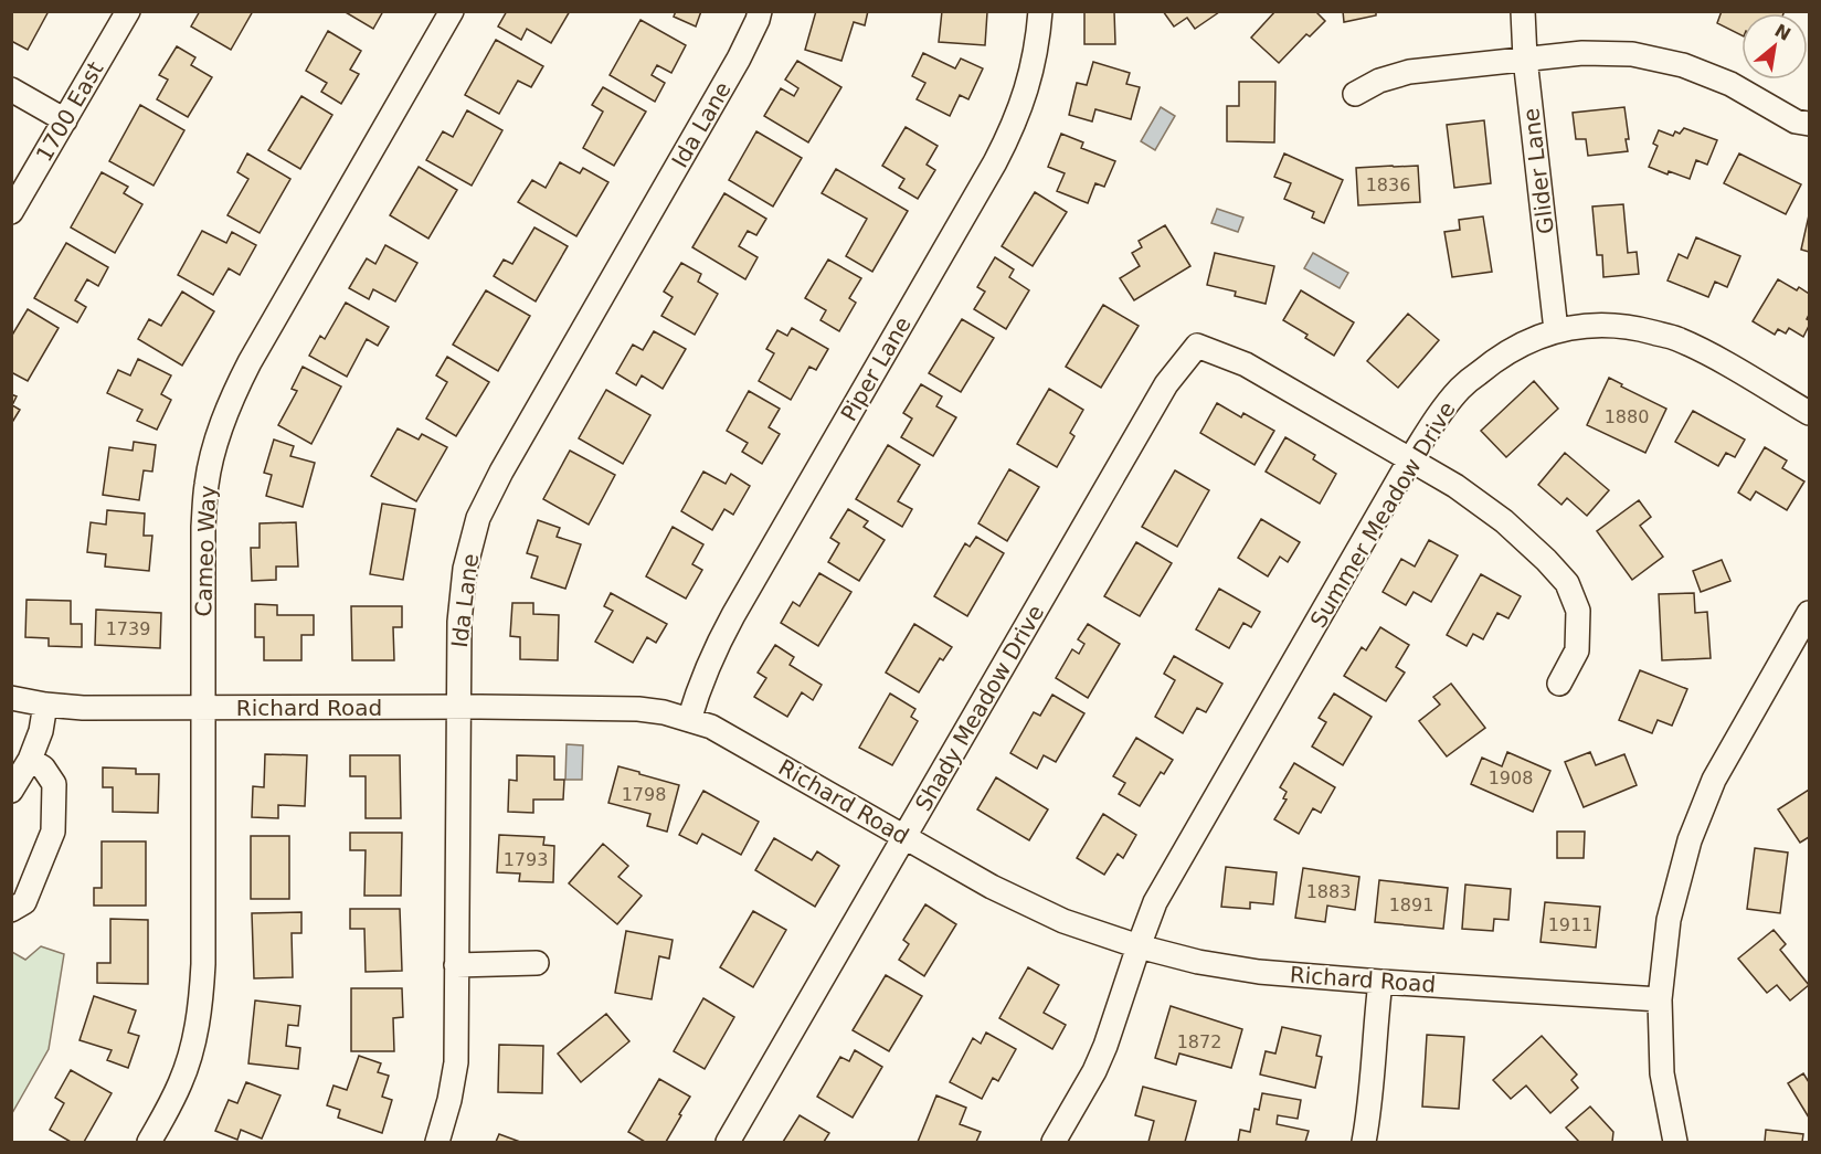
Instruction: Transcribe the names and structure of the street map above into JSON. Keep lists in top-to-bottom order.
{
  "streets": {
    "street": [
      "1700 East",
      "Ida Lane",
      "Glider Lane",
      "Piper Lane",
      "Summer Meadow Drive",
      "Cameo Way",
      "Richard Road",
      "Shady Meadow Drive"
    ]
  },
  "crossings": [
    ["Ida Lane", "Richard Road"],
    ["Glider Lane", "Summer Meadow Drive"],
    ["Piper Lane", "Richard Road"],
    ["Summer Meadow Drive", "Richard Road"],
    ["Summer Meadow Drive", "Shady Meadow Drive"],
    ["Cameo Way", "Richard Road"],
    ["Richard Road", "Shady Meadow Drive"]
  ],
  "house_numbers": [
    "1836",
    "1880",
    "1739",
    "1908",
    "1798",
    "1793",
    "1883",
    "1891",
    "1911",
    "1872"
  ],
  "north": "top right"
}
